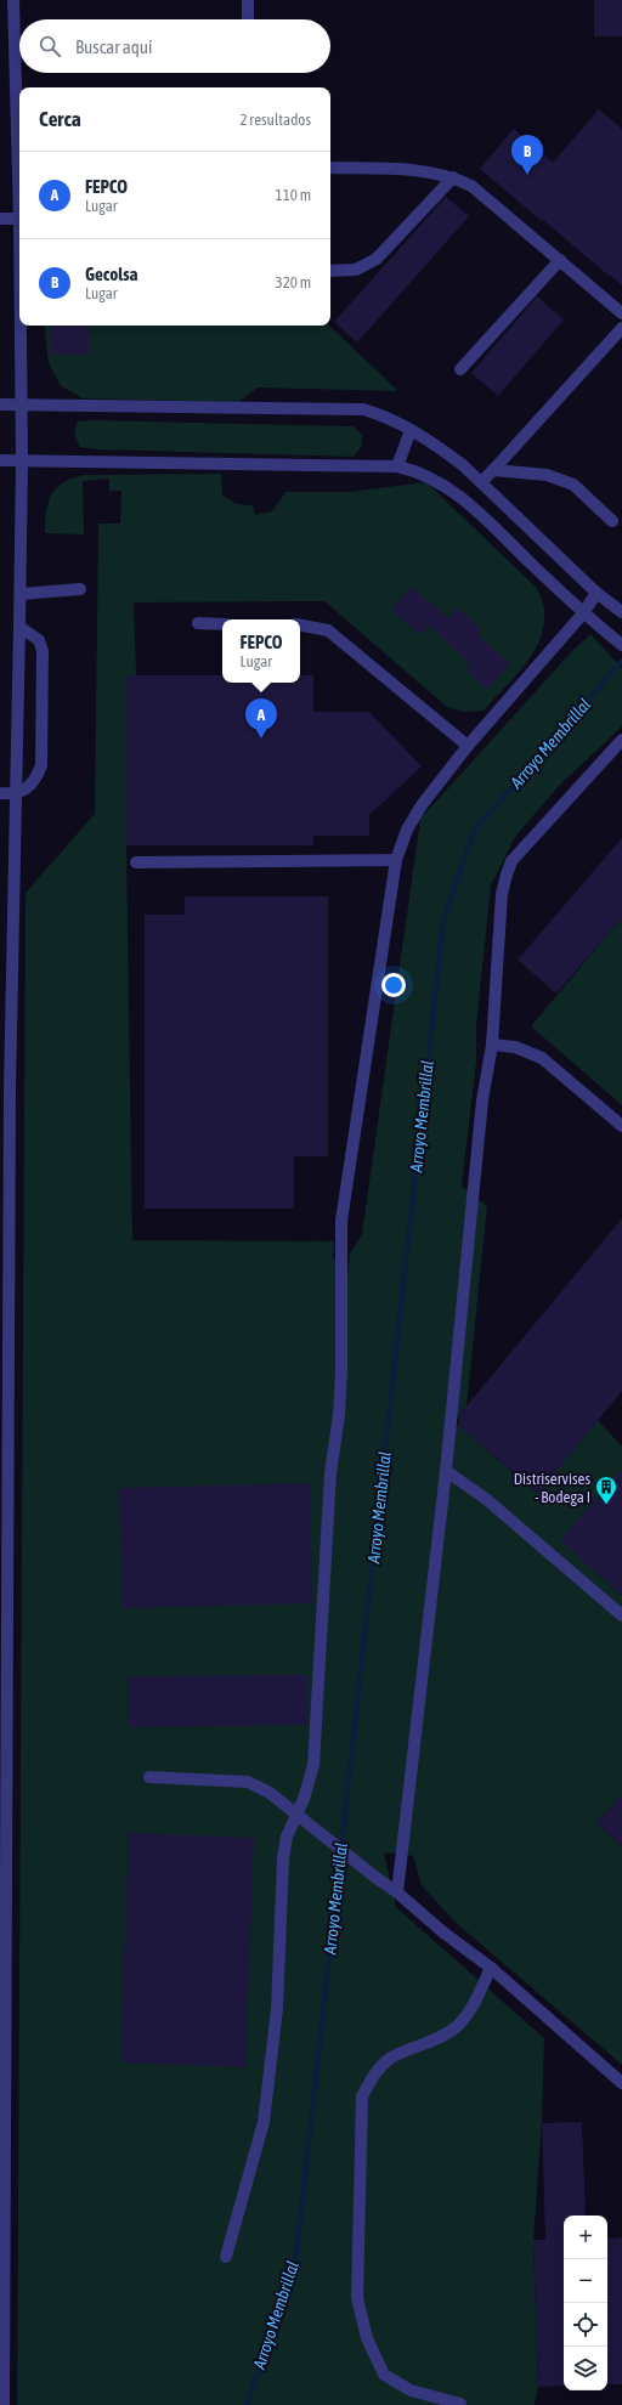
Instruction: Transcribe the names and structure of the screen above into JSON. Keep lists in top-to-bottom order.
{
  "water": ["Arroyo Membrillal"],
  "places": {
    "building": ["Distriservises - Bodega I"]
  },
  "page": {
    "search": "Buscar aquí",
    "heading": ["Cerca", "2 resultados"],
    "pins": ["B", "A"],
    "list": [
      {
        "mark": "A",
        "name": "FEPCO",
        "note": "Lugar",
        "value": "110 m"
      },
      {
        "mark": "B",
        "name": "Gecolsa",
        "note": "Lugar",
        "value": "320 m"
      }
    ],
    "popup": ["FEPCO", "Lugar"],
    "map_buttons": ["+", "−"]
  }
}
